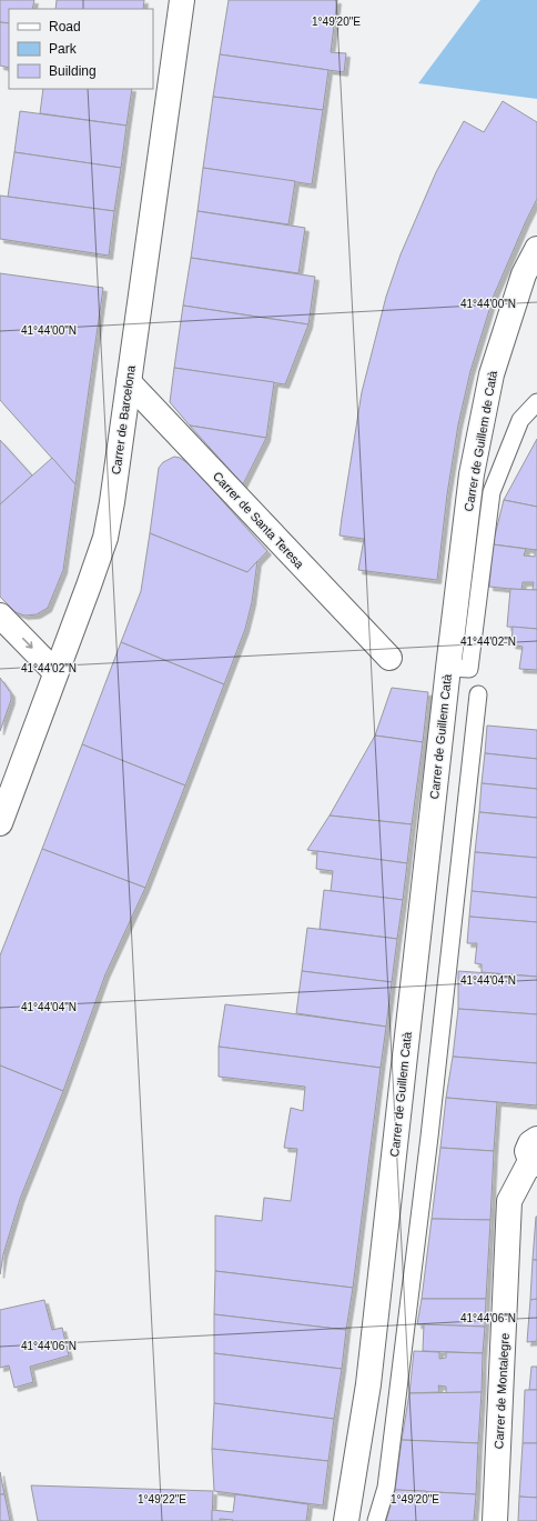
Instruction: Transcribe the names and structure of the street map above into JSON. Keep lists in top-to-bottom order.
{
  "streets": {
    "street": [
      "Carrer de Barcelona",
      "Carrer de Guillem de Catà",
      "Carrer de Santa Teresa",
      "Carrer de Guillem Catà",
      "Carrer de Montalegre"
    ]
  },
  "crossings": [
    ["Carrer de Barcelona", "Carrer de Santa Teresa"],
    ["Carrer de Guillem de Catà", "Carrer de Guillem Catà"]
  ],
  "legend": ["Road", "Park", "Building"],
  "coordinates": [
    "1°49'20\"E",
    "41°44'00\"N",
    "41°44'02\"N",
    "41°44'04\"N",
    "41°44'06\"N",
    "1°49'22\"E"
  ]
}
